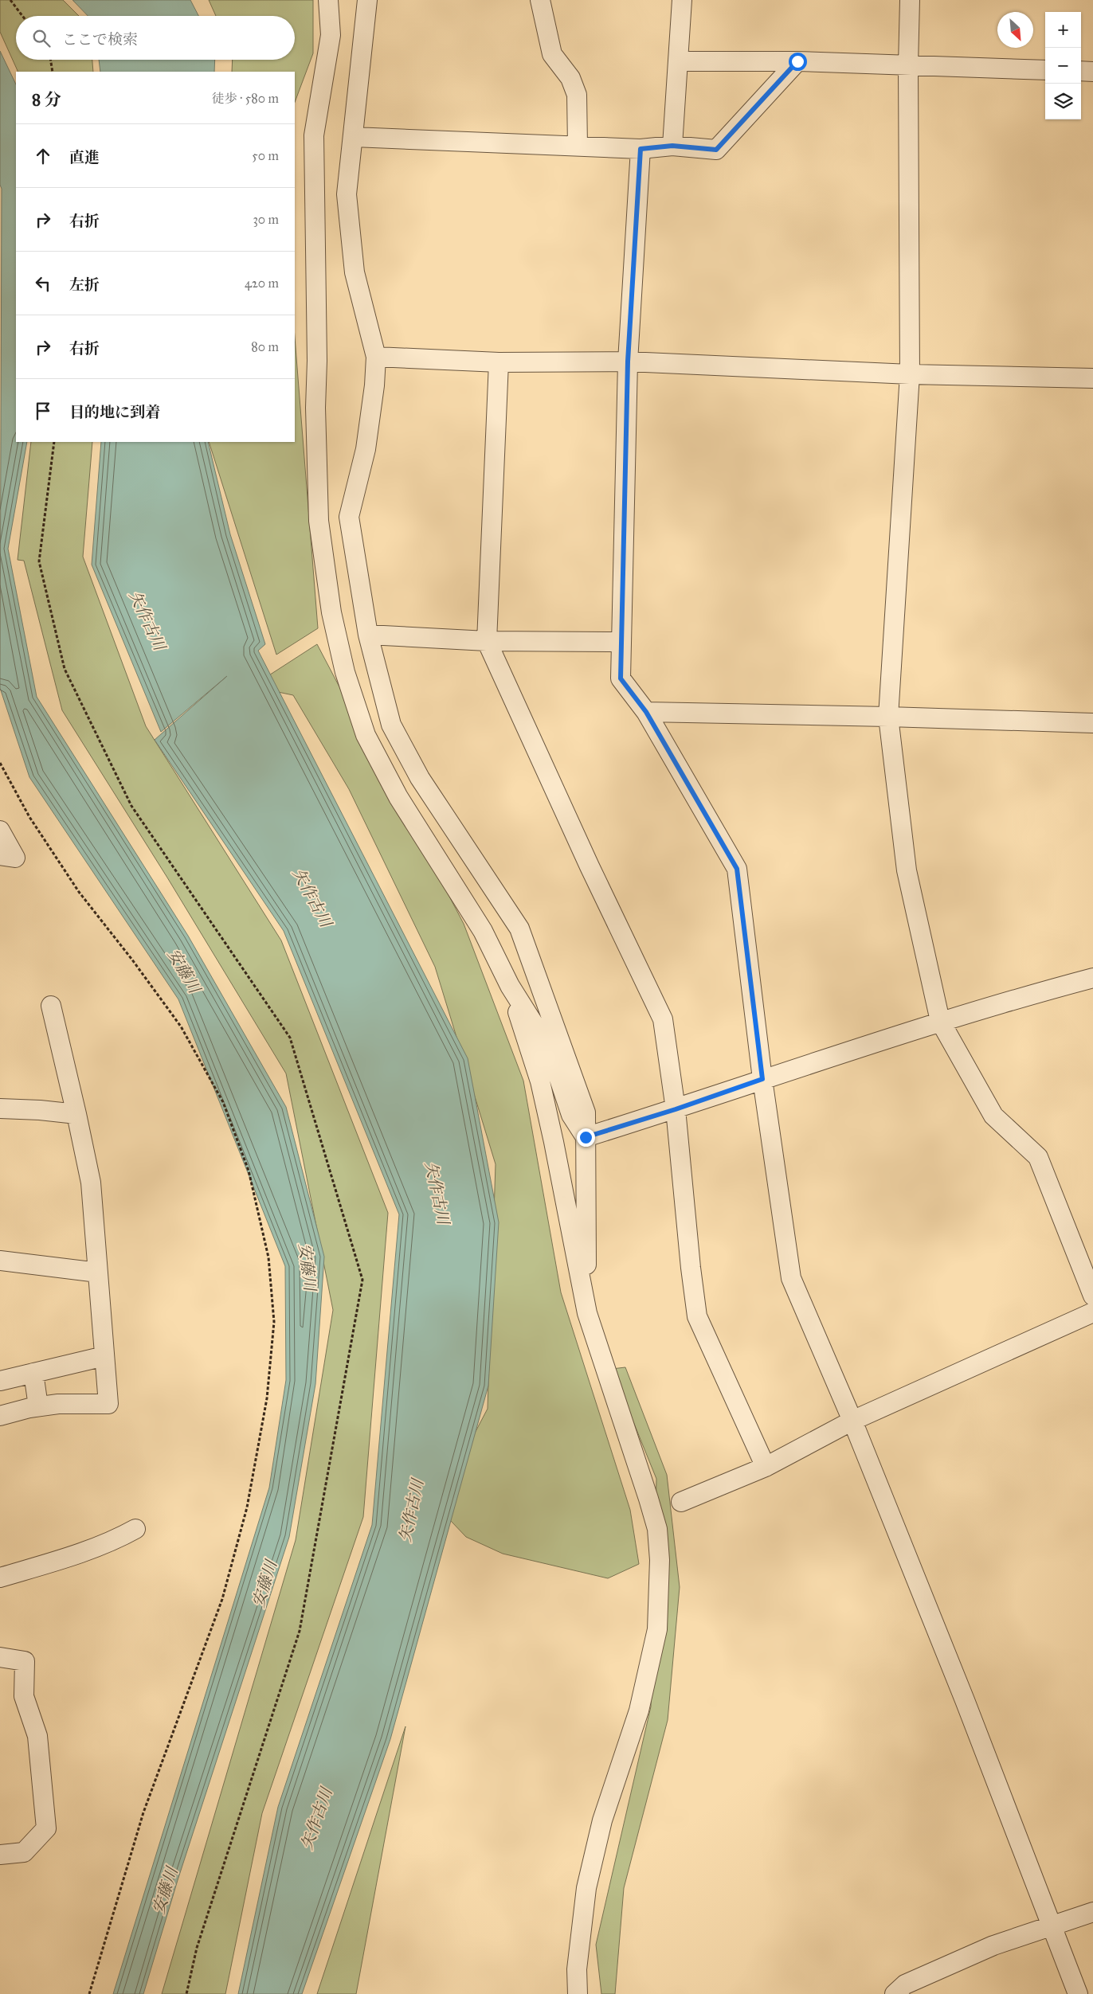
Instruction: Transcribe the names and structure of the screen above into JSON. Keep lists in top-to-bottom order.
{
  "water": ["矢作古川", "安藤川"],
  "north": "bottom right",
  "page": {
    "map_buttons": ["+", "−"],
    "search": "ここで検索",
    "heading": ["8 分", "徒歩 · 580 m"],
    "list": [
      ["直進", "50 m"],
      ["右折", "30 m"],
      ["左折", "420 m"],
      ["右折", "80 m"],
      "目的地に到着"
    ]
  }
}
